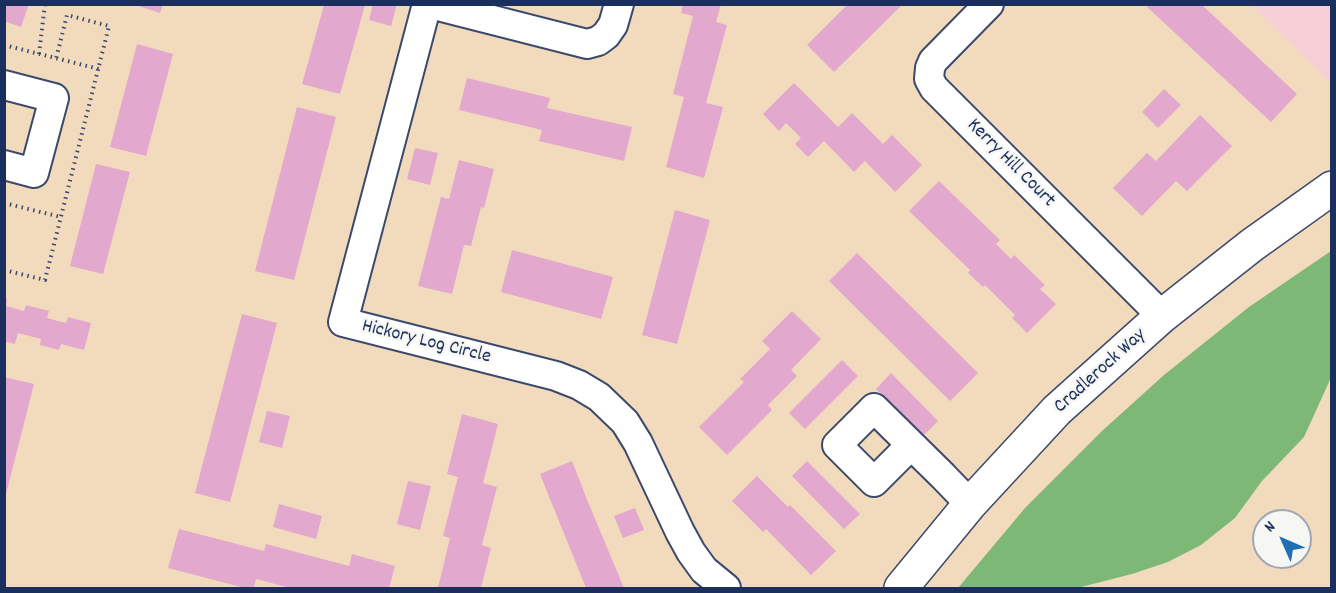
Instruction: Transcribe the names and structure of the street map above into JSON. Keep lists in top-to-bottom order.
{
  "streets": {
    "street": ["Kerry Hill Court", "Hickory Log Circle", "Cradlerock Way"]
  },
  "crossings": [
    ["Kerry Hill Court", "Cradlerock Way"]
  ],
  "north": "top left"
}
